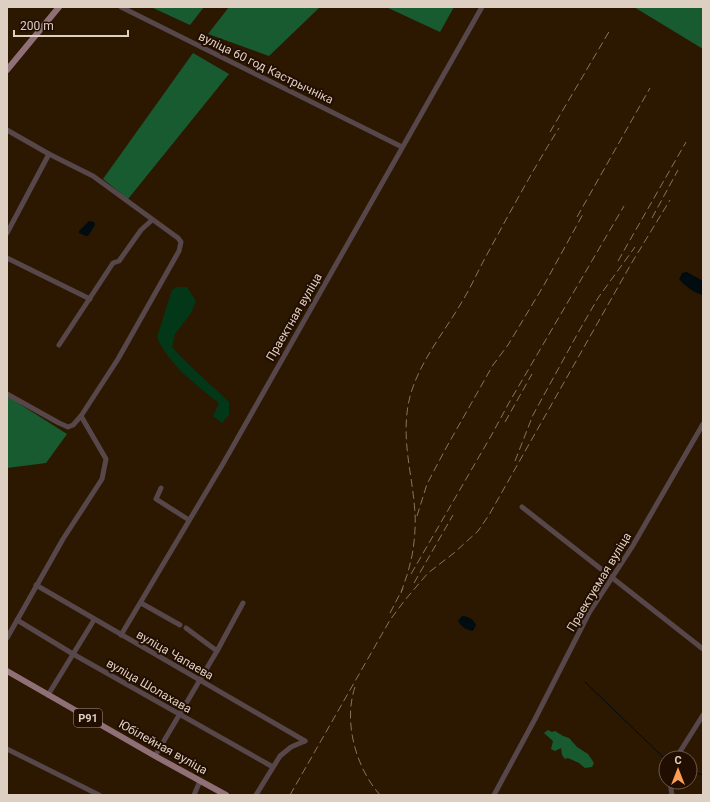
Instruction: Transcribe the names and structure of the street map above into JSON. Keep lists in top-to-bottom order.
{
  "streets": {
    "main road": ["Р91", "Юбілейная вуліца"],
    "street": [
      "вуліца 60 год Кастрычніка",
      "Праектная вуліца",
      "Праектуемая вуліца",
      "вуліца Чапаева",
      "вуліца Шолахава"
    ]
  },
  "crossings": [
    ["вуліца 60 год Кастрычніка", "Праектная вуліца"],
    ["Праектная вуліца", "вуліца Чапаева"],
    ["вуліца Чапаева", "вуліца Шолахава"]
  ],
  "scale_bar": "200 m",
  "north": "top"
}
